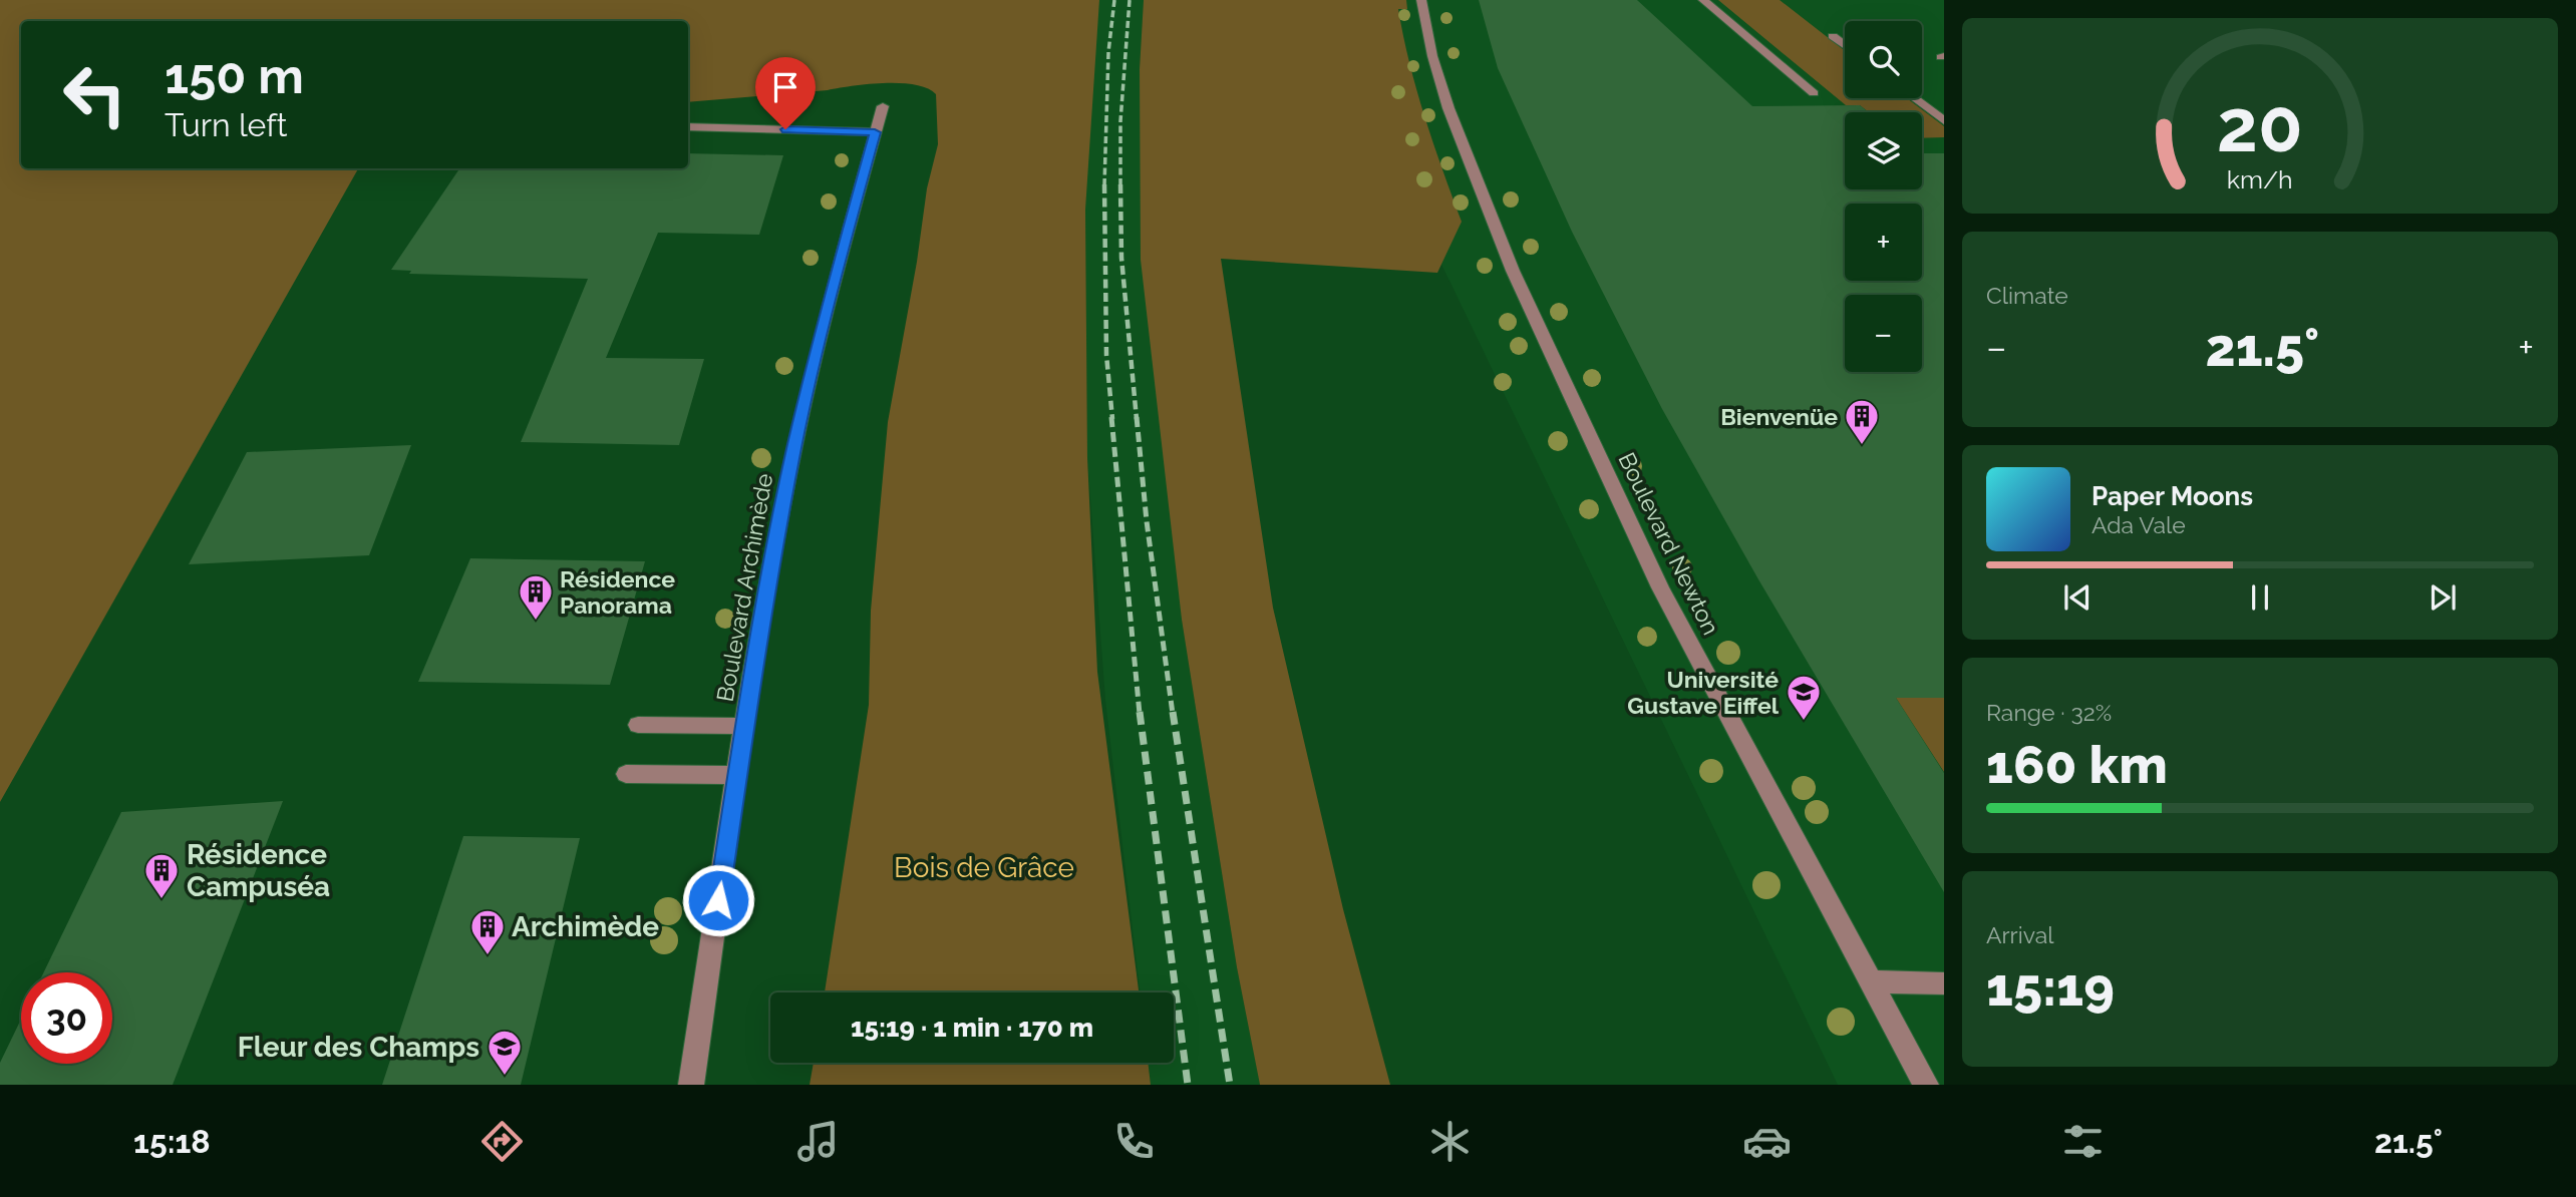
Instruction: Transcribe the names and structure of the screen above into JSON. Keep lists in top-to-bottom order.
{
  "streets": {
    "street": ["Boulevard Newton", "Boulevard Archimède"]
  },
  "parks": ["Bois de Grâce"],
  "places": {
    "building": [
      "Bienvenüe",
      "Résidence Panorama",
      "Résidence Campuséa",
      "Archimède"
    ],
    "school or university": ["Université Gustave Eiffel", "Fleur des Champs"]
  },
  "page": {
    "map_buttons": ["+", "−"],
    "turn": ["150 m", "Turn left"],
    "tile": [
      "Climate",
      ["Range · 32%", "160 km"],
      ["Arrival", "15:19"]
    ],
    "heat": ["−", "21.5°", "+"],
    "song": ["Paper Moons", "Ada Vale"],
    "limit": "30",
    "trip": "15:19 · 1 min · 170 m",
    "tabs": ["15:18", "21.5°"],
    "gauge": ["20", "km/h"]
  }
}
